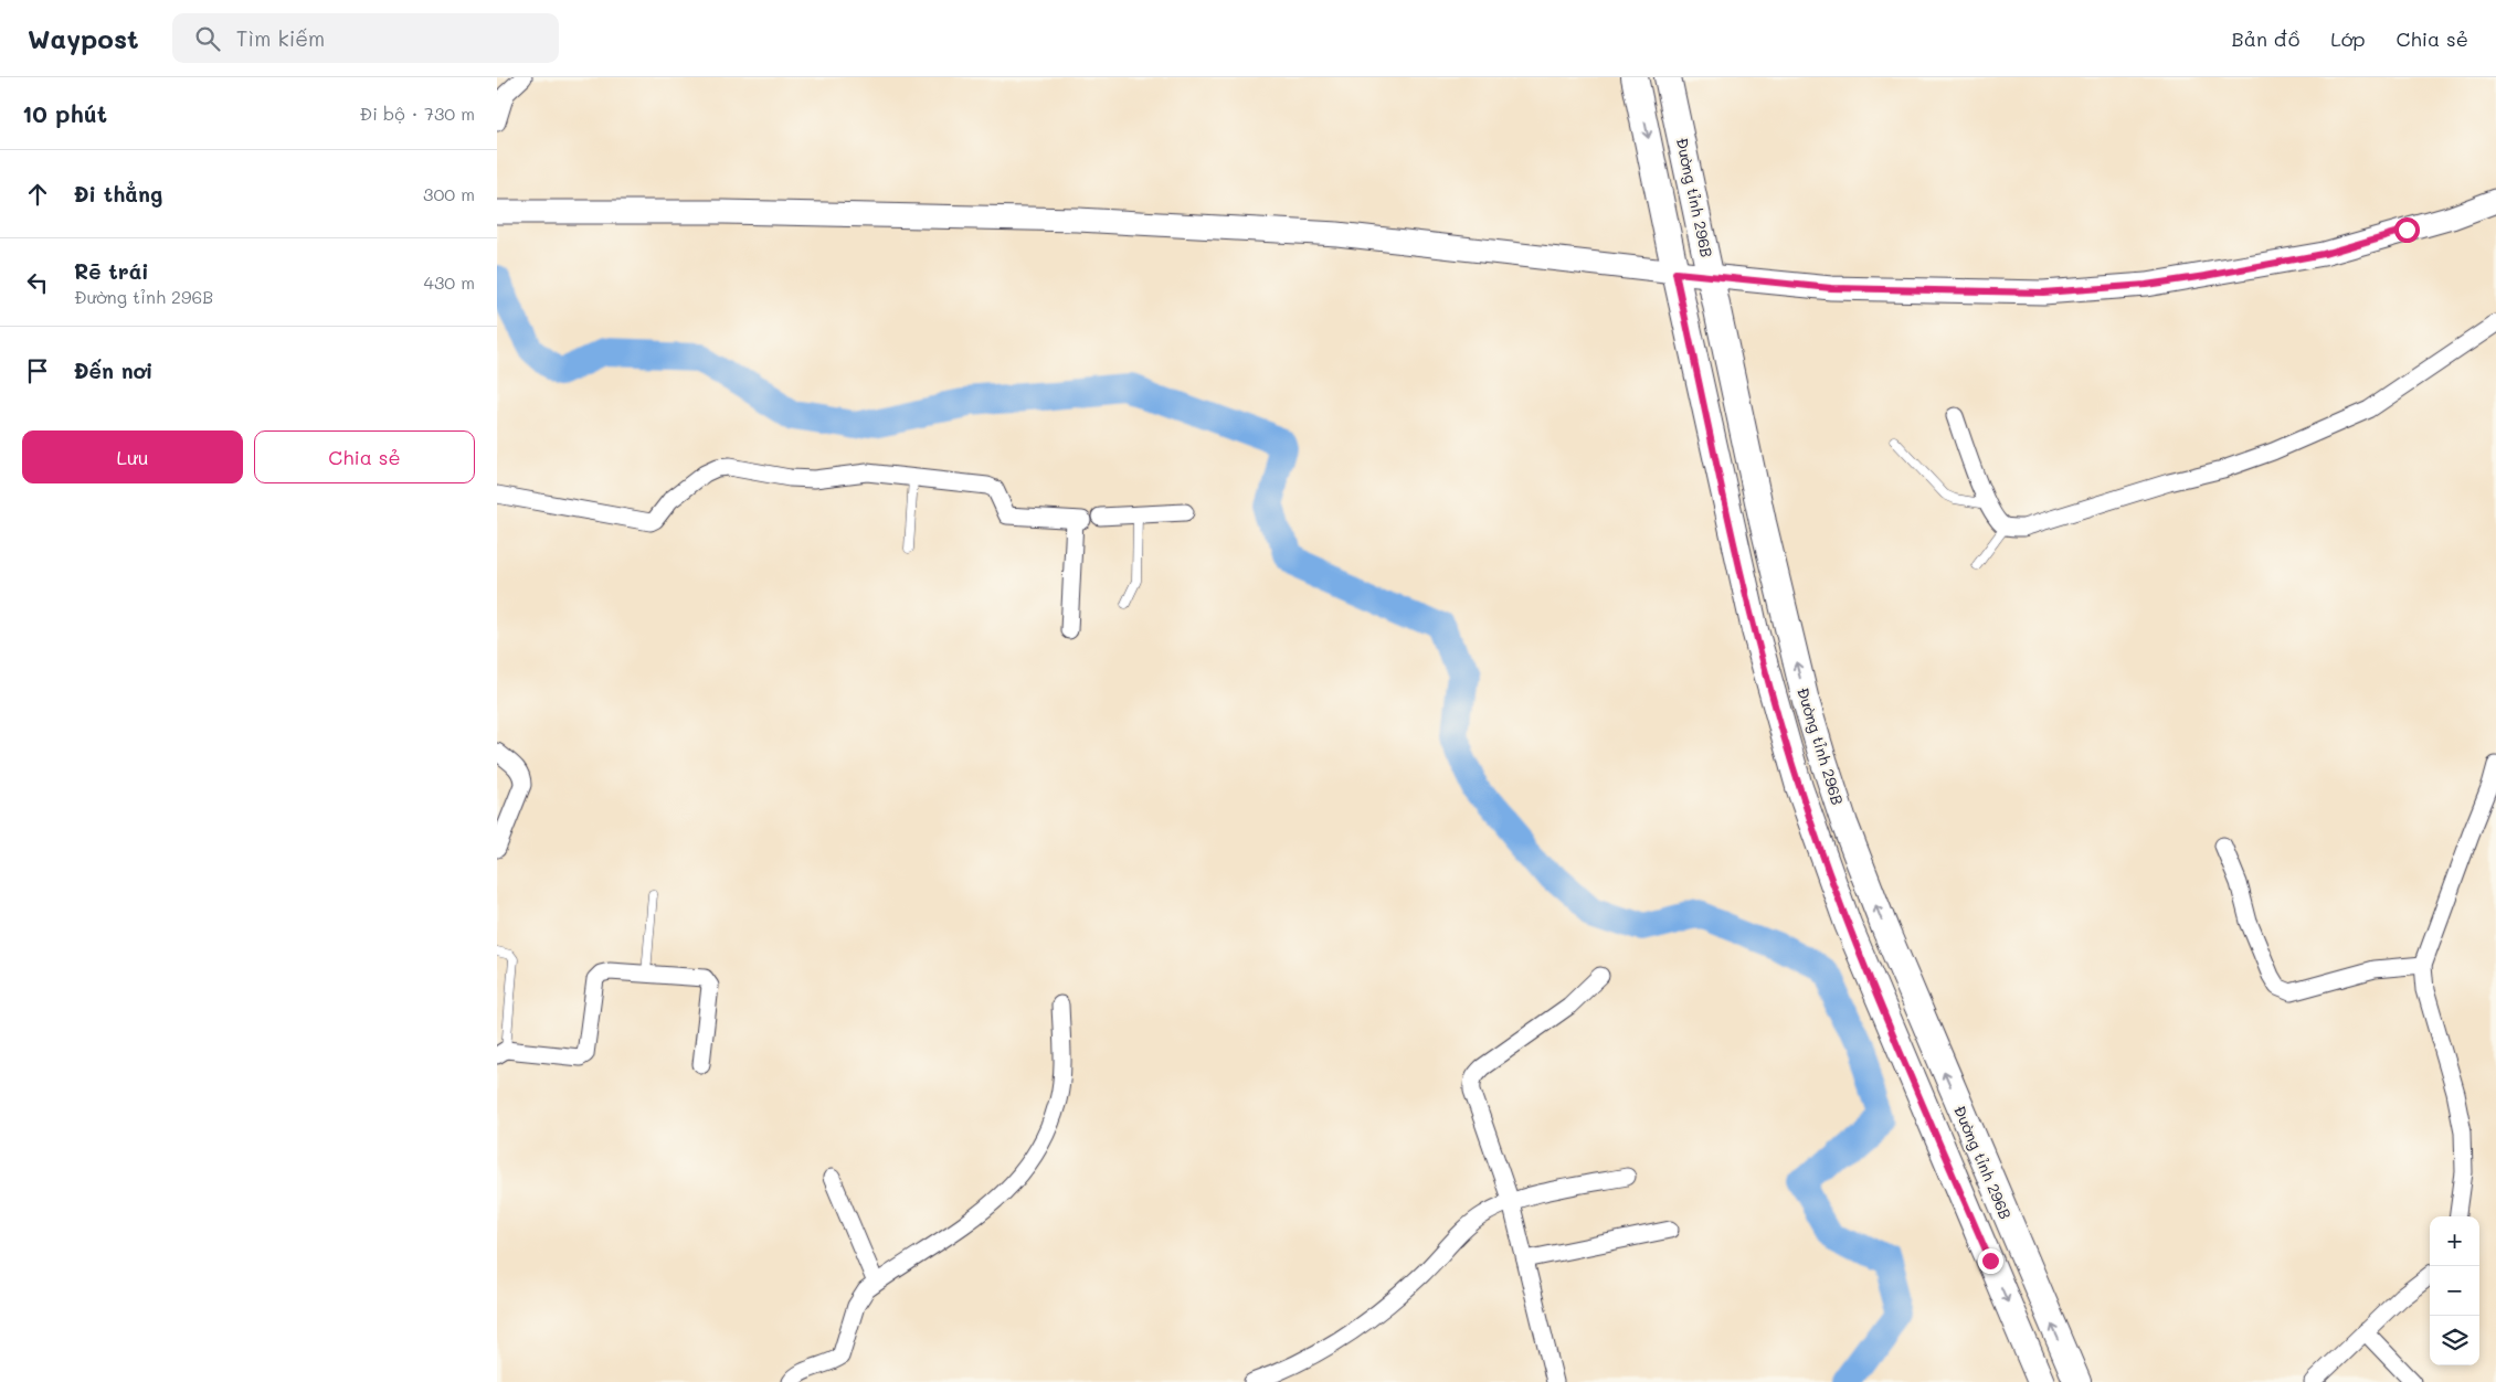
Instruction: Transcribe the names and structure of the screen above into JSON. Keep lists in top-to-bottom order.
{
  "streets": {
    "main road": ["Đường tỉnh 296B"]
  },
  "page": {
    "header": "Waypost",
    "search": "Tìm kiếm",
    "nav": ["Bản đồ", "Lớp", "Chia sẻ"],
    "heading": ["10 phút", "Đi bộ · 730 m"],
    "list": [
      ["Đi thẳng", "300 m"],
      ["Rẽ trái", "Đường tỉnh 296B", "430 m"],
      "Đến nơi"
    ],
    "buttons": ["Lưu", "Chia sẻ"],
    "map_buttons": ["+", "−"]
  }
}
